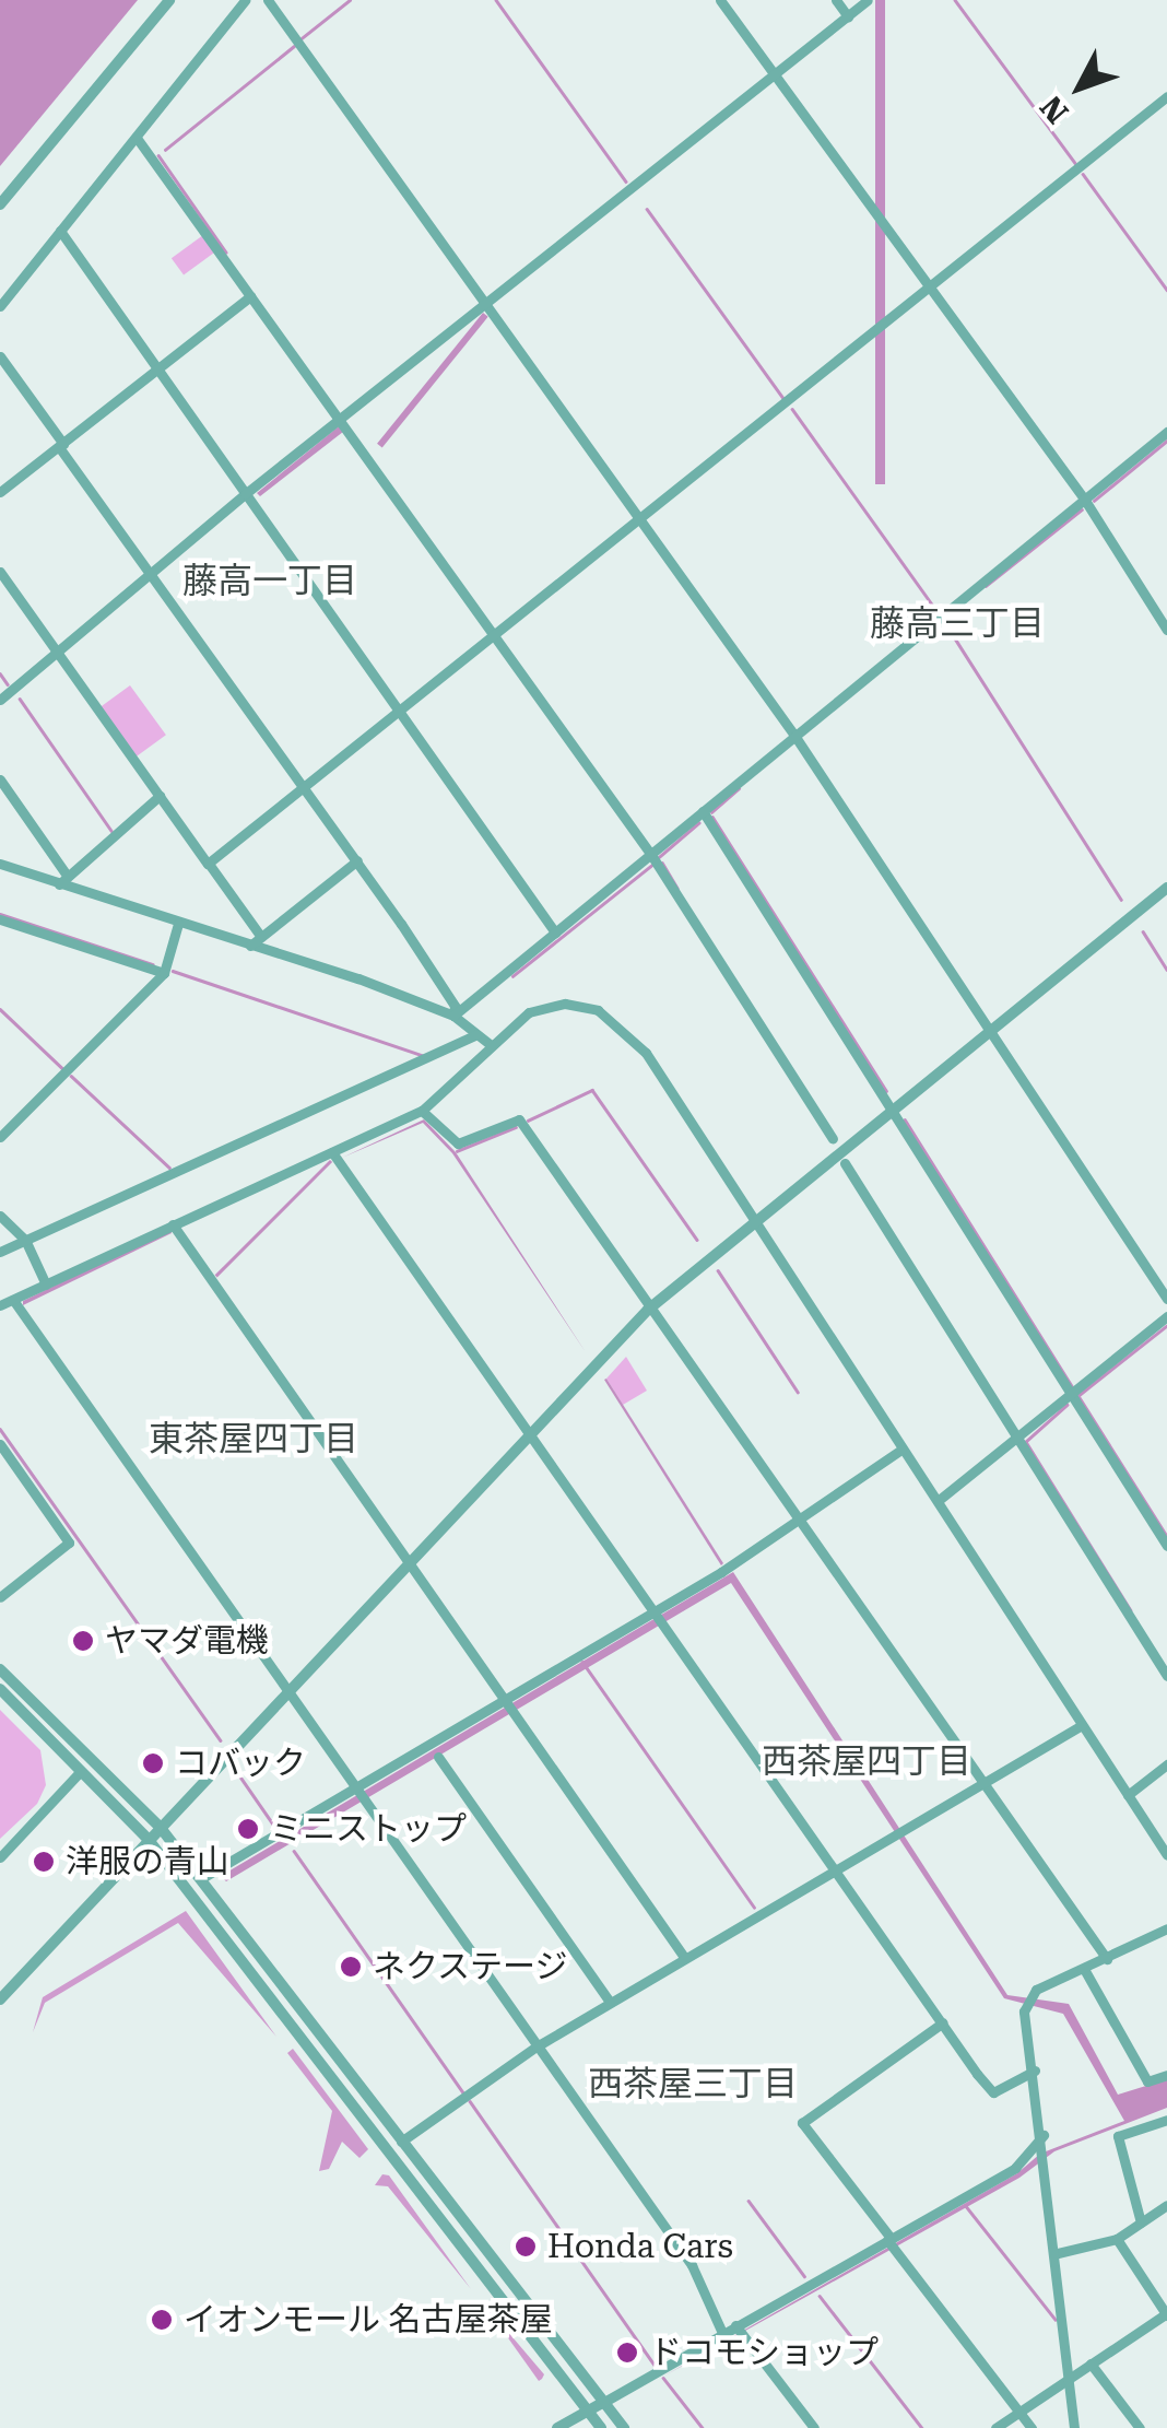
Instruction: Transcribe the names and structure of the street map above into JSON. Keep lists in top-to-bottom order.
{
  "districts": [
    "藤高一丁目",
    "藤高三丁目",
    "東茶屋四丁目",
    "西茶屋四丁目",
    "西茶屋三丁目"
  ],
  "places": [
    "ヤマダ電機",
    "コバック",
    "ミニストップ",
    "洋服の青山",
    "ネクステージ",
    "Honda Cars",
    "イオンモール 名古屋茶屋",
    "ドコモショップ"
  ],
  "north": "bottom left"
}
